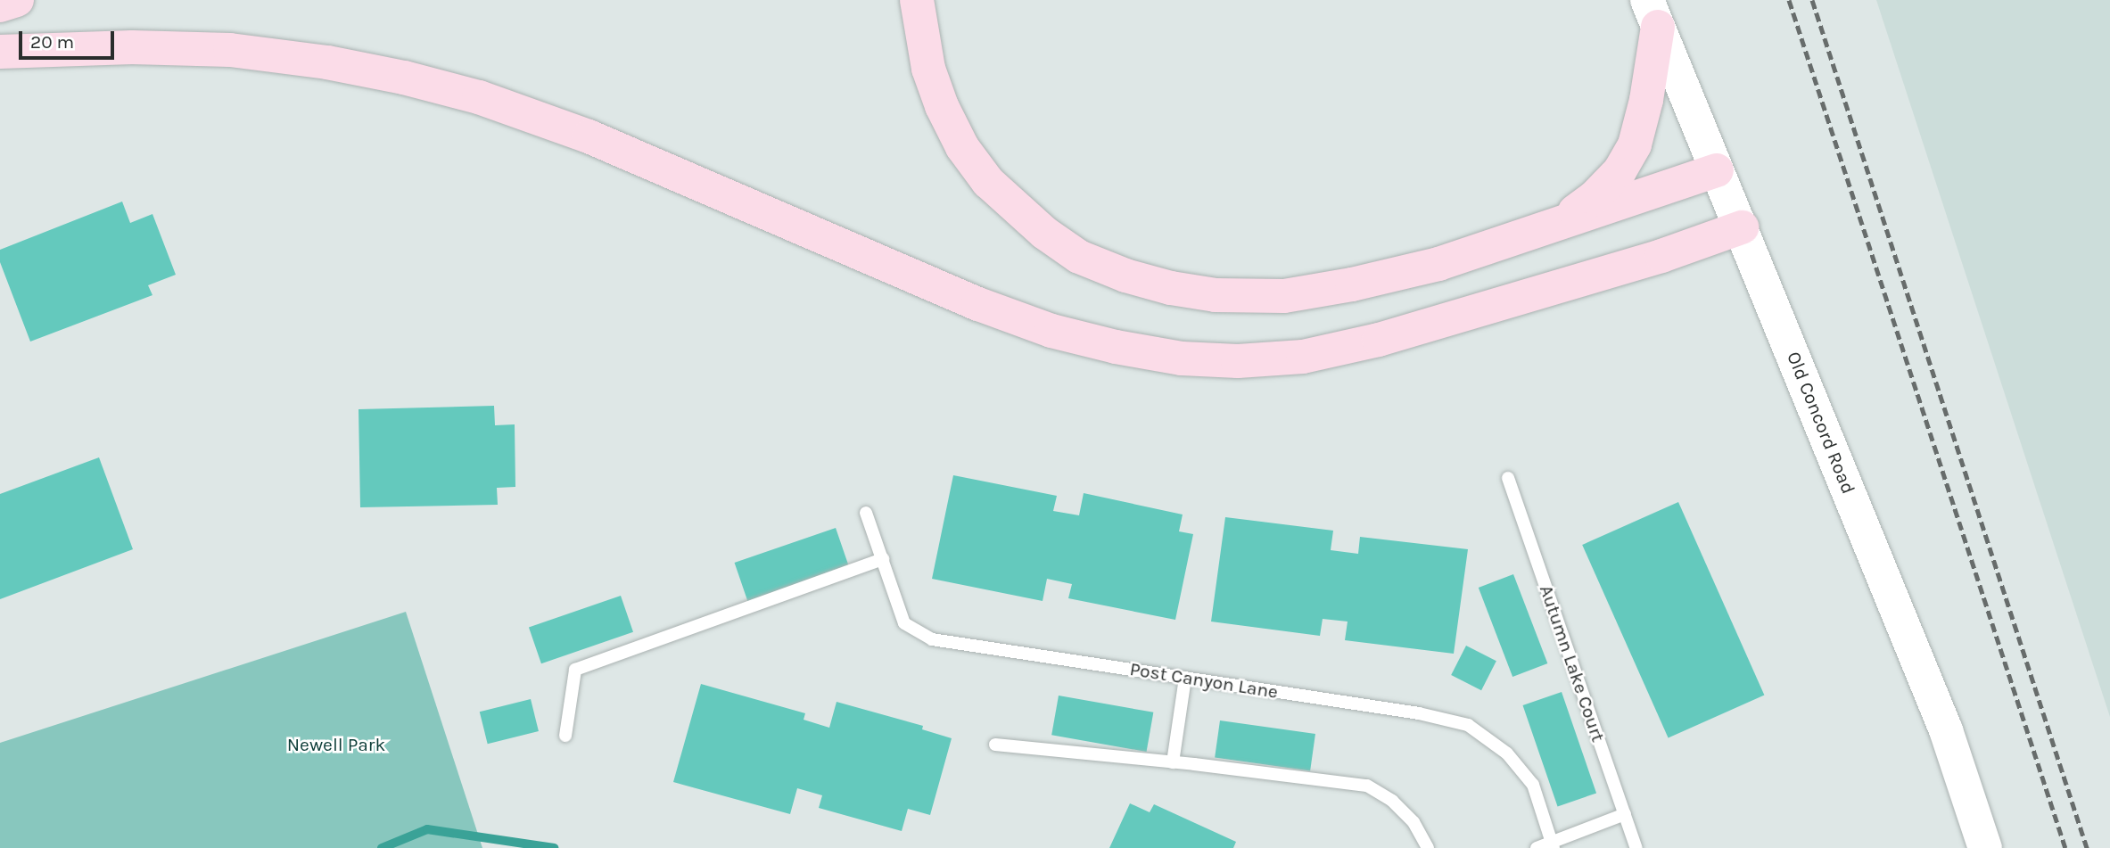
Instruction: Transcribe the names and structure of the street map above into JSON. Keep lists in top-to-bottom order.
{
  "streets": {
    "street": ["Old Concord Road"],
    "lane": ["Autumn Lake Court", "Post Canyon Lane"]
  },
  "parks": ["Newell Park"],
  "scale_bar": "20 m"
}
